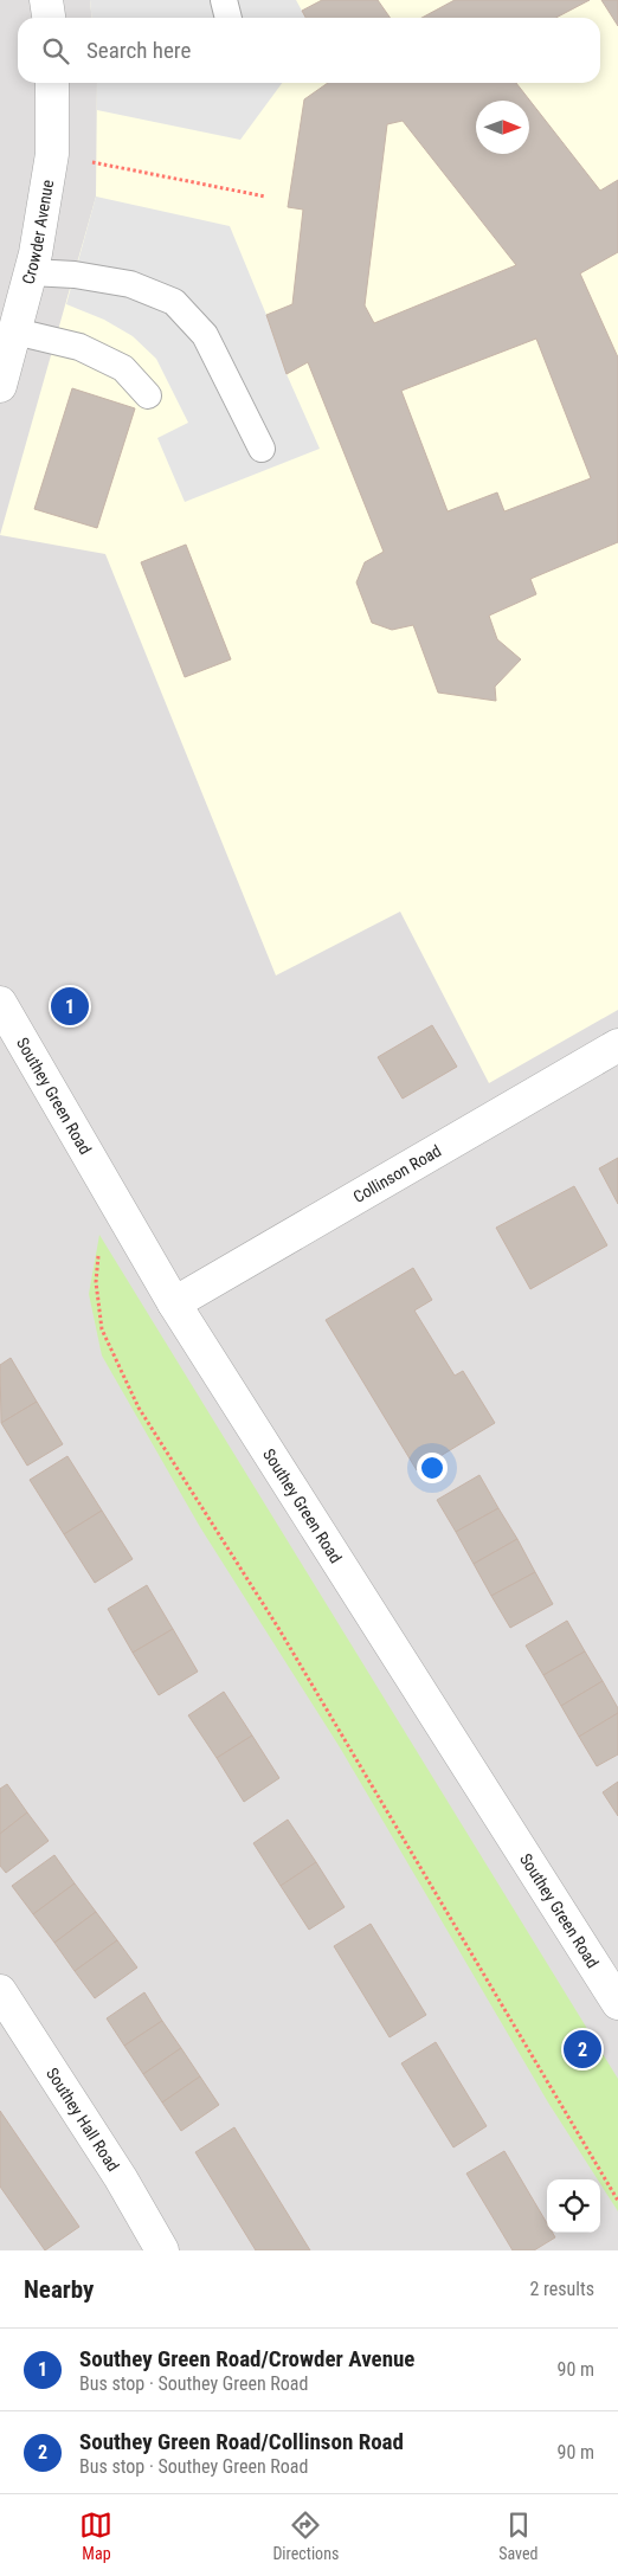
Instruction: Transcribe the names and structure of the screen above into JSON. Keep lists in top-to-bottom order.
{
  "streets": {
    "street": [
      "Crowder Avenue",
      "Southey Green Road",
      "Collinson Road",
      "Southey Hall Road"
    ]
  },
  "crossings": [
    ["Southey Green Road", "Collinson Road"]
  ],
  "north": "right",
  "page": {
    "search": "Search here",
    "pins": ["1", "2"],
    "heading": ["Nearby", "2 results"],
    "list": [
      {
        "mark": "1",
        "name": "Southey Green Road/Crowder Avenue",
        "note": "Bus stop · Southey Green Road",
        "value": "90 m"
      },
      {
        "mark": "2",
        "name": "Southey Green Road/Collinson Road",
        "note": "Bus stop · Southey Green Road",
        "value": "90 m"
      }
    ],
    "nav": ["Map", "Directions", "Saved"]
  }
}
